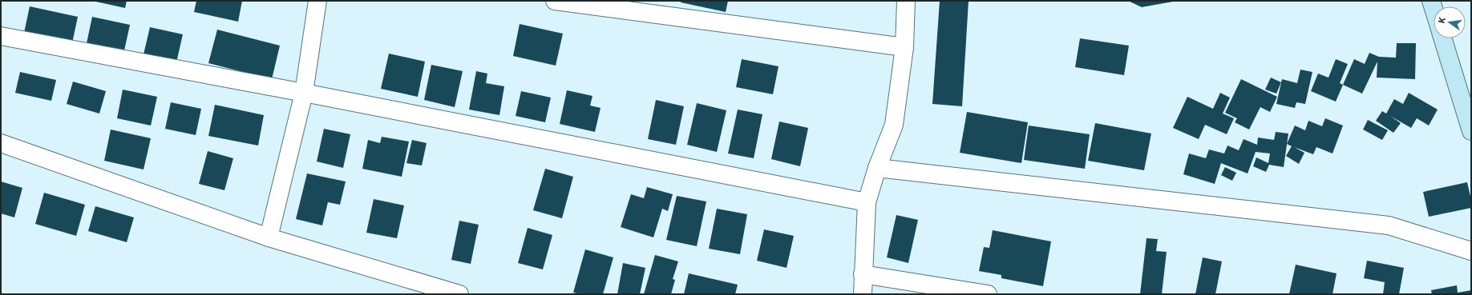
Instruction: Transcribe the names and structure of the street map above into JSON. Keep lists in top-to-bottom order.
{
  "north": "left"
}
